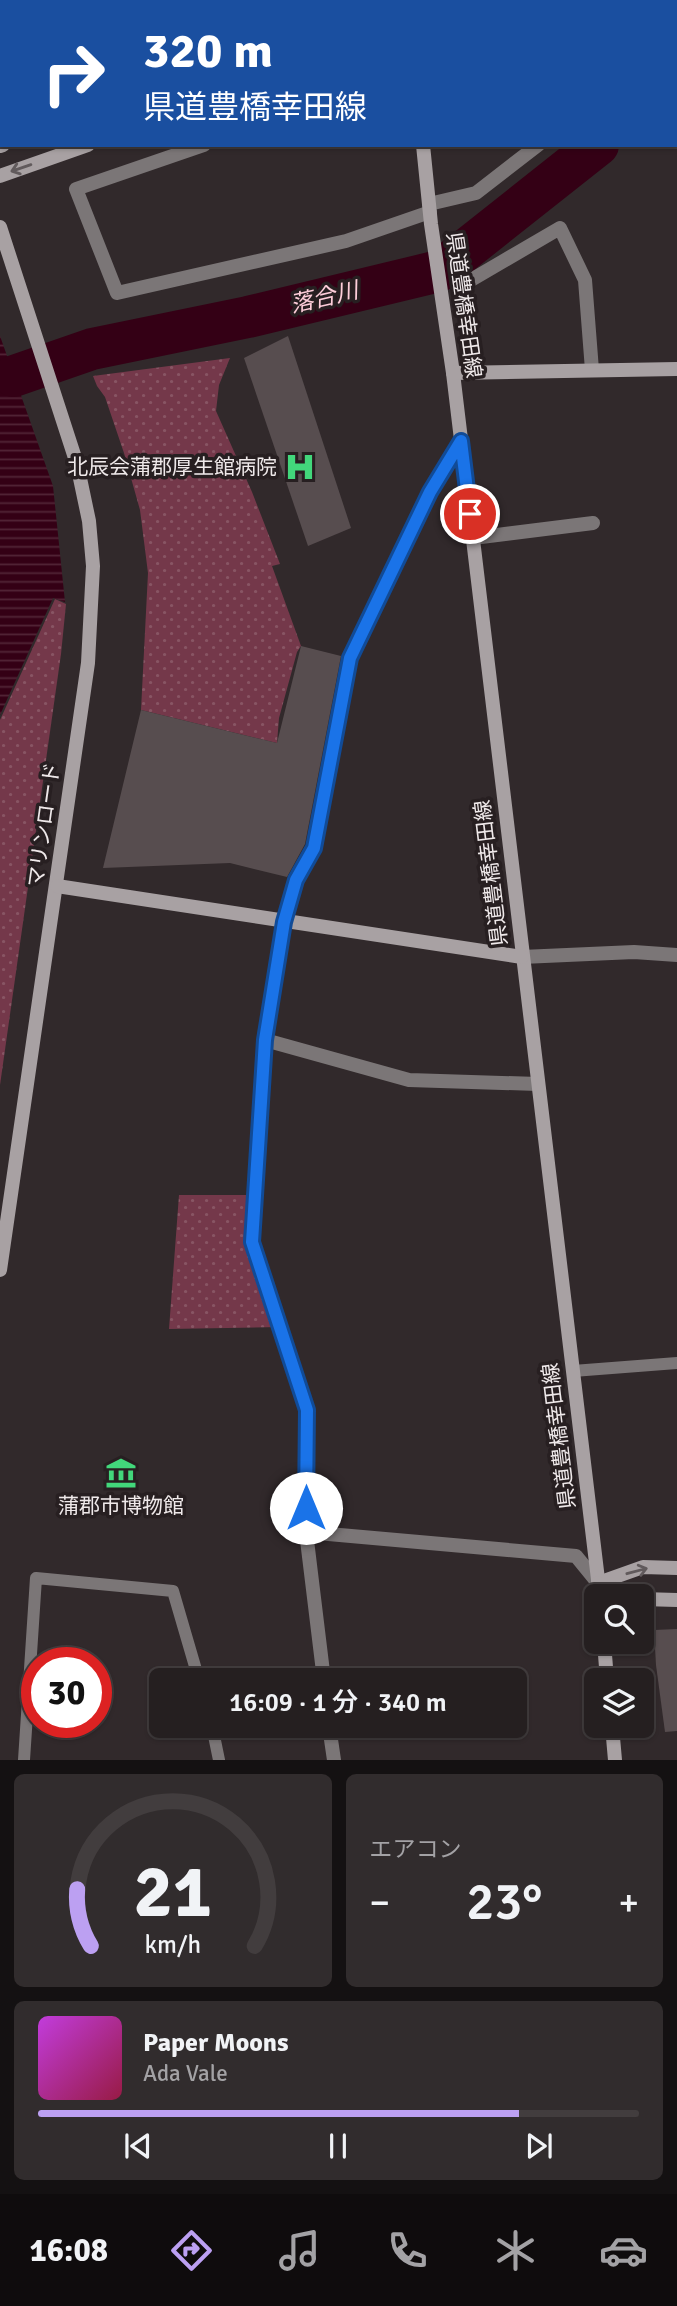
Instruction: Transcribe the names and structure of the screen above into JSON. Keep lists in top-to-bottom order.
{
  "streets": {
    "street": ["県道豊橋幸田線", "マリンロード"]
  },
  "water": ["落合川"],
  "places": {
    "hospital": ["北辰会蒲郡厚生館病院"],
    "museum": ["蒲郡市博物館"]
  },
  "page": {
    "turn": ["320 m", "県道豊橋幸田線"],
    "limit": "30",
    "trip": "16:09 · 1 分 · 340 m",
    "tile": "エアコン",
    "heat": ["−", "23°", "+"],
    "song": ["Paper Moons", "Ada Vale"],
    "tabs": "16:08",
    "gauge": ["21", "km/h"]
  }
}
